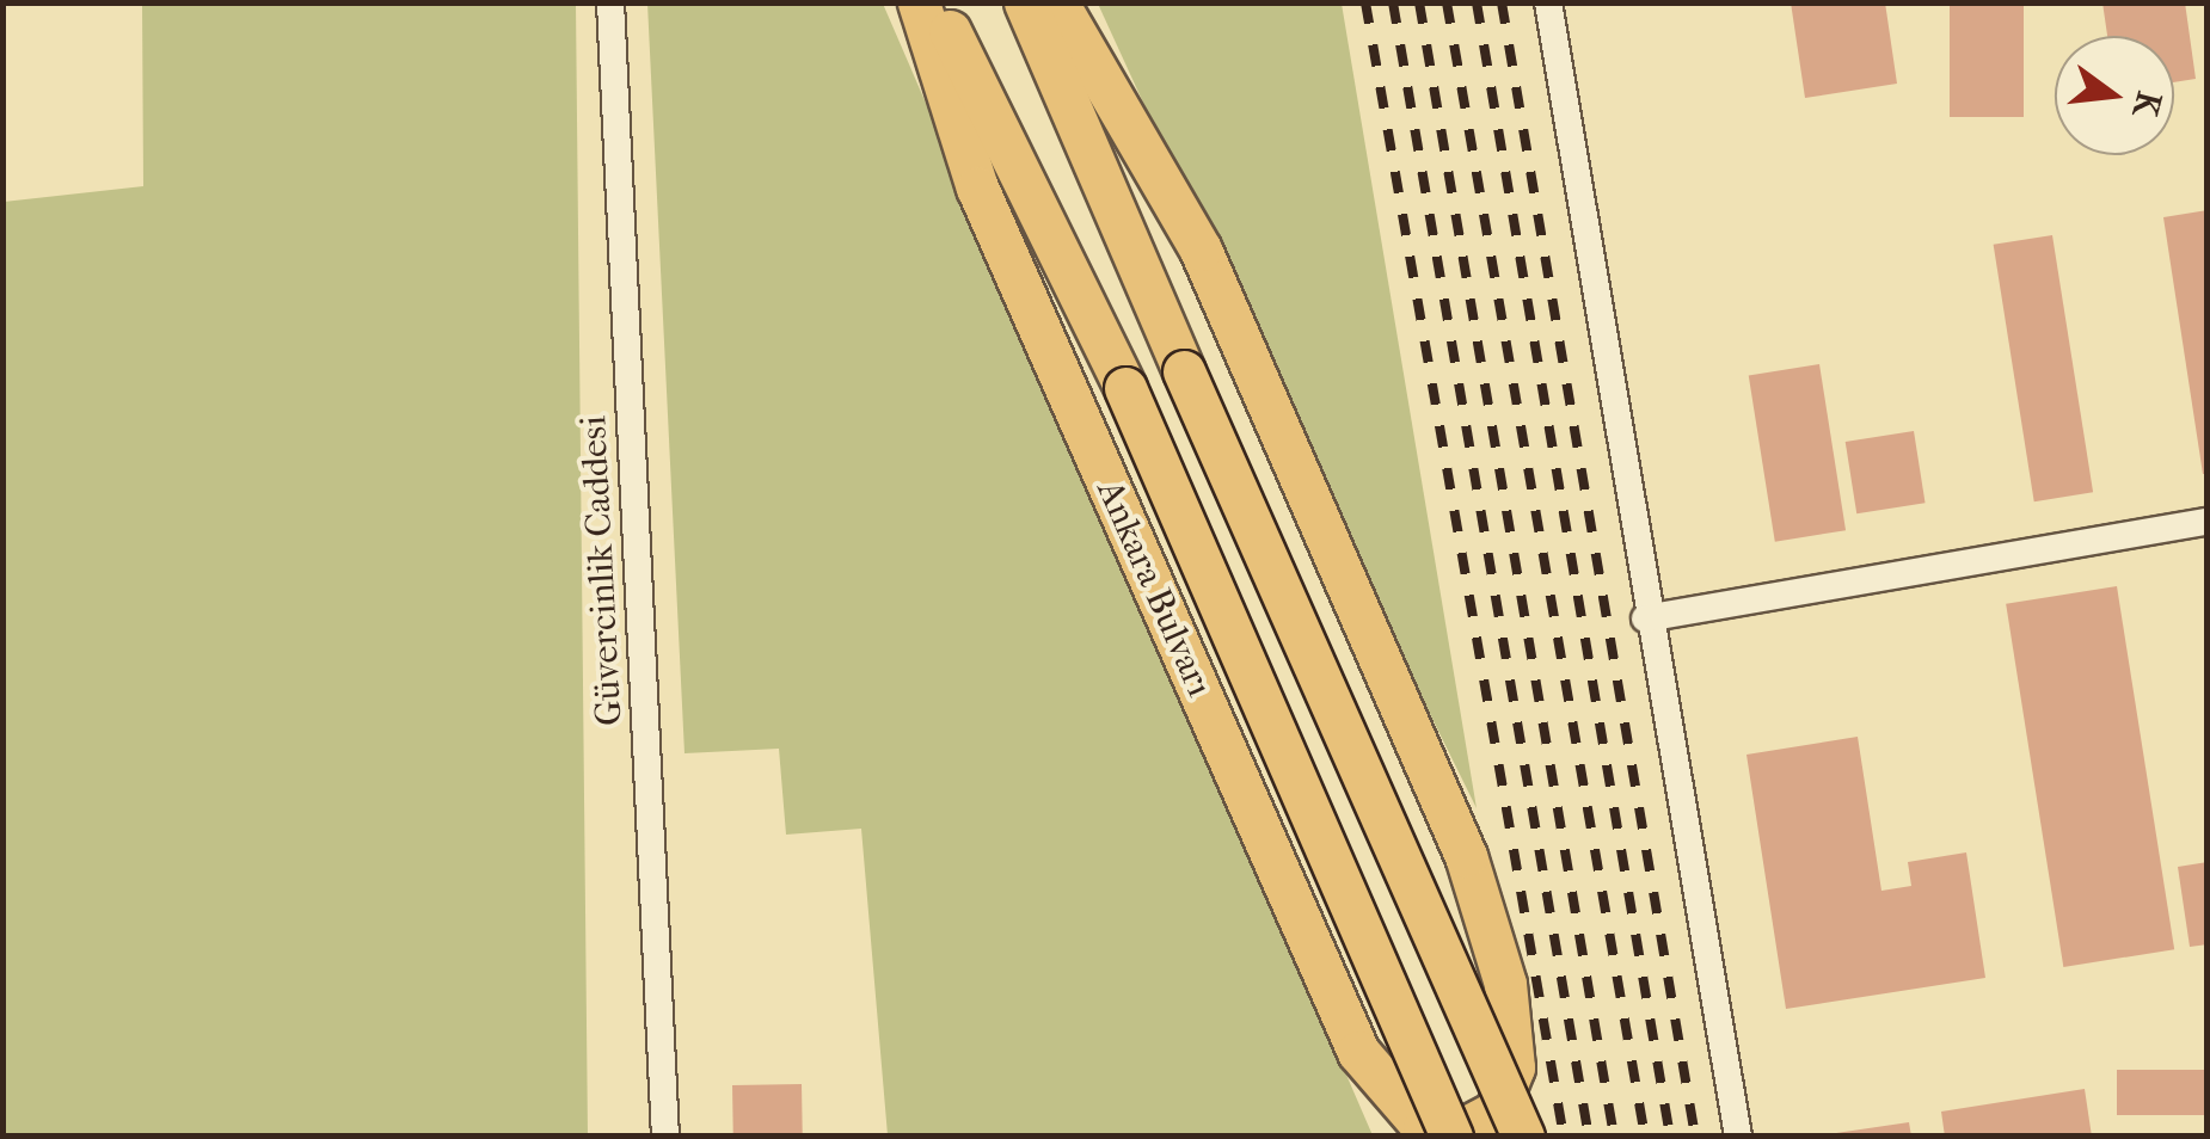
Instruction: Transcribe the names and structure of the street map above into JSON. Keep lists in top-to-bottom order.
{
  "streets": {
    "main road": ["Ankara Bulvarı"],
    "street": ["Güvercinlik Caddesi"]
  },
  "north": "right"
}
